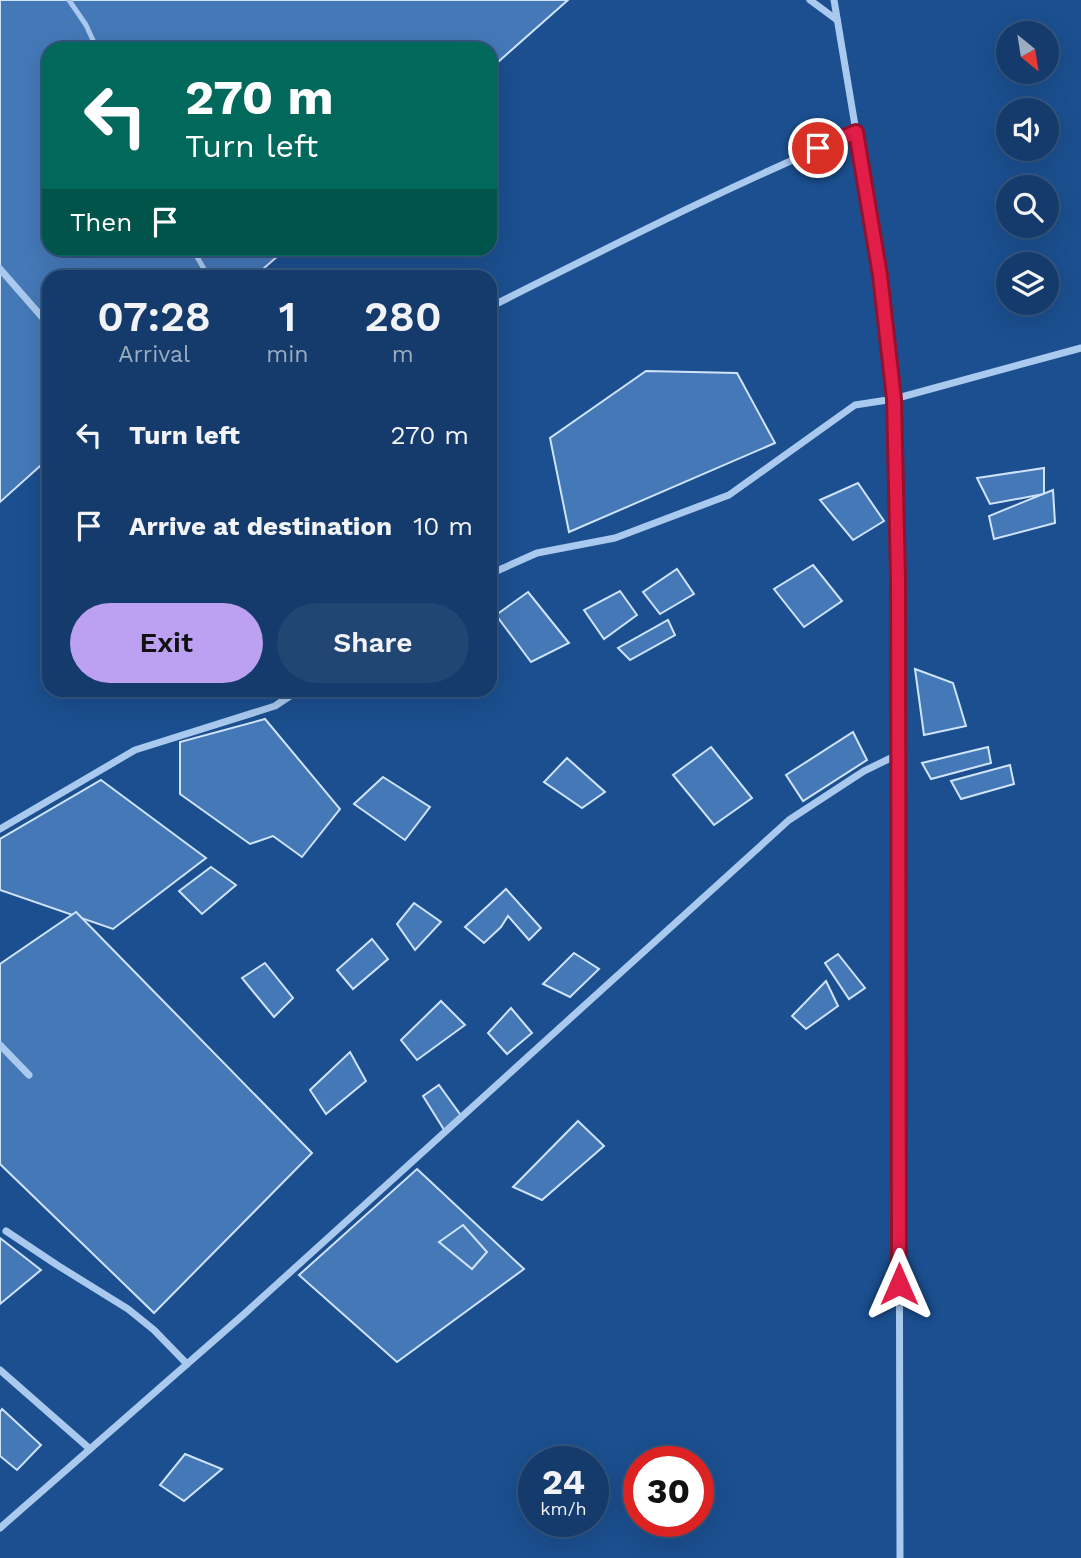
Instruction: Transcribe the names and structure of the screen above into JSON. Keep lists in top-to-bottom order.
{
  "north": "bottom right",
  "page": {
    "turn": ["270 m", "Turn left"],
    "then": "Then",
    "eta": [
      "07:28",
      "Arrival",
      "1",
      "min",
      "280",
      "m"
    ],
    "list": [
      {
        "name": "Turn left",
        "value": "270 m"
      },
      {
        "name": "Arrive at destination",
        "value": "10 m"
      }
    ],
    "buttons": ["Exit", "Share"],
    "speed": "24 km/h",
    "limit": "30"
  }
}
